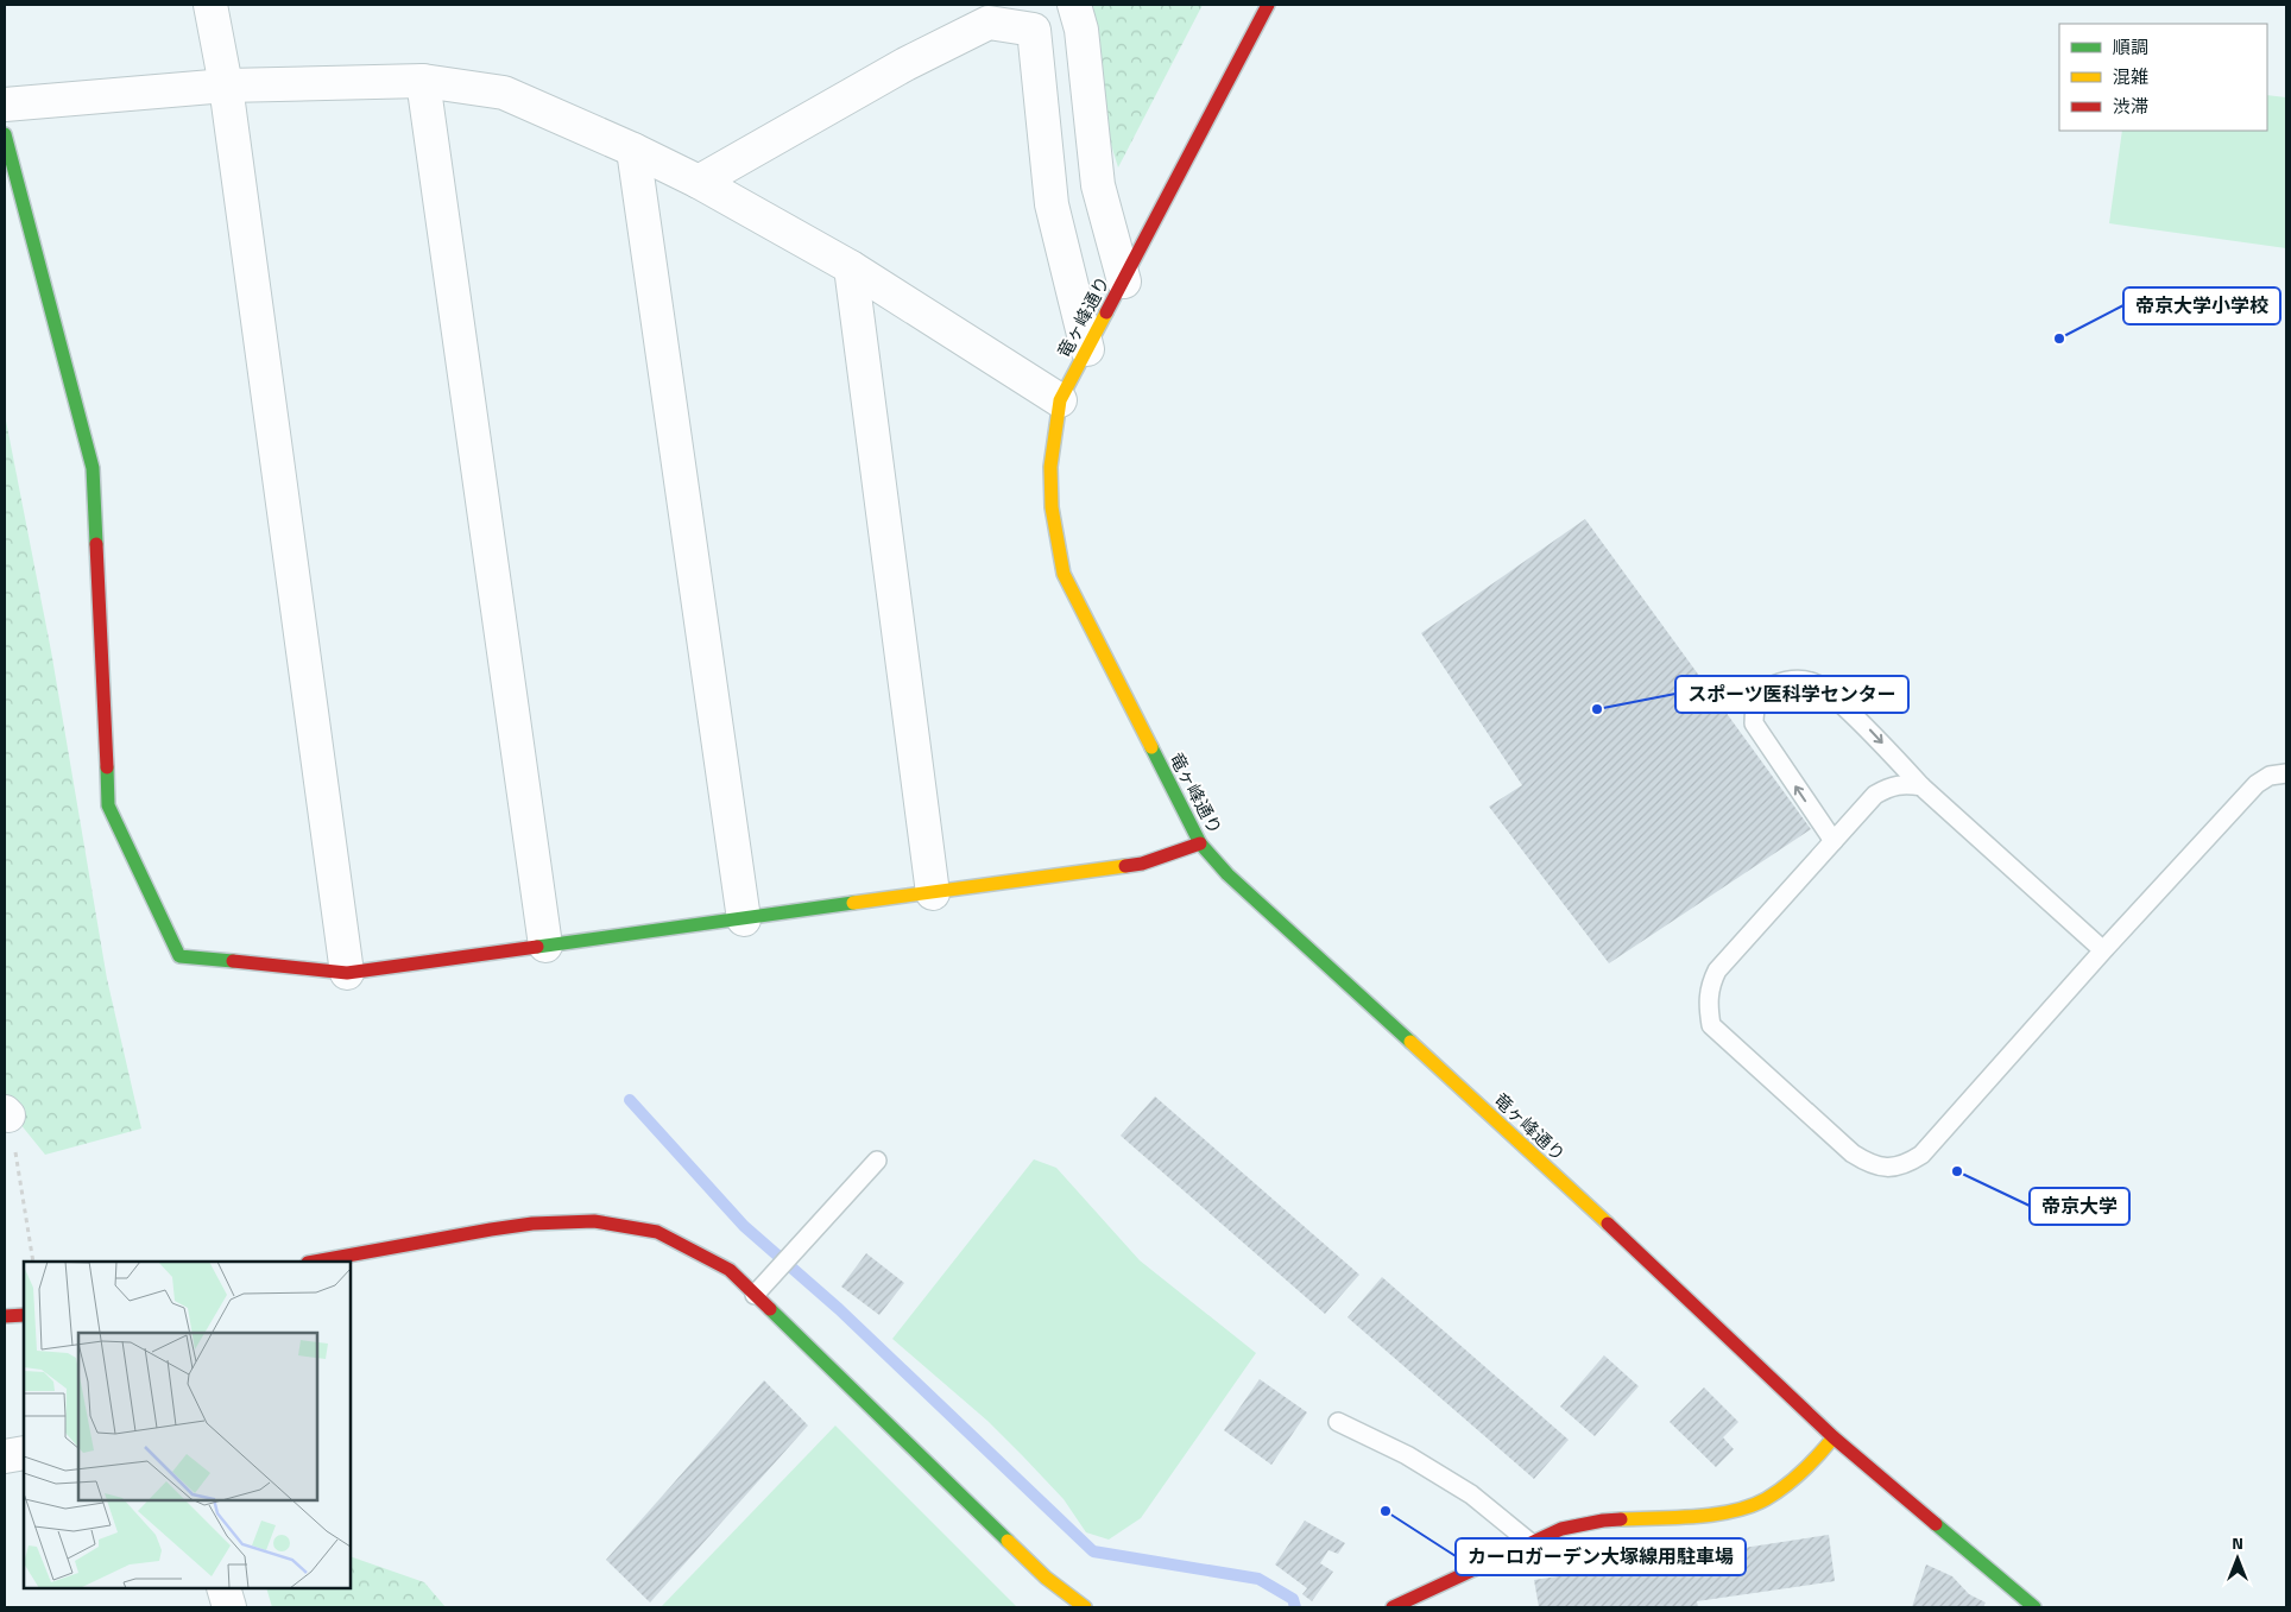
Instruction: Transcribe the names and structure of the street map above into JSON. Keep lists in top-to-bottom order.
{
  "streets": {
    "street": ["竜ヶ峰通り"]
  },
  "places": [
    "帝京大学小学校",
    "スポーツ医科学センター",
    "帝京大学",
    "カーロガーデン大塚線用駐車場"
  ],
  "legend": ["順調", "混雑", "渋滞"],
  "north": "top"
}
